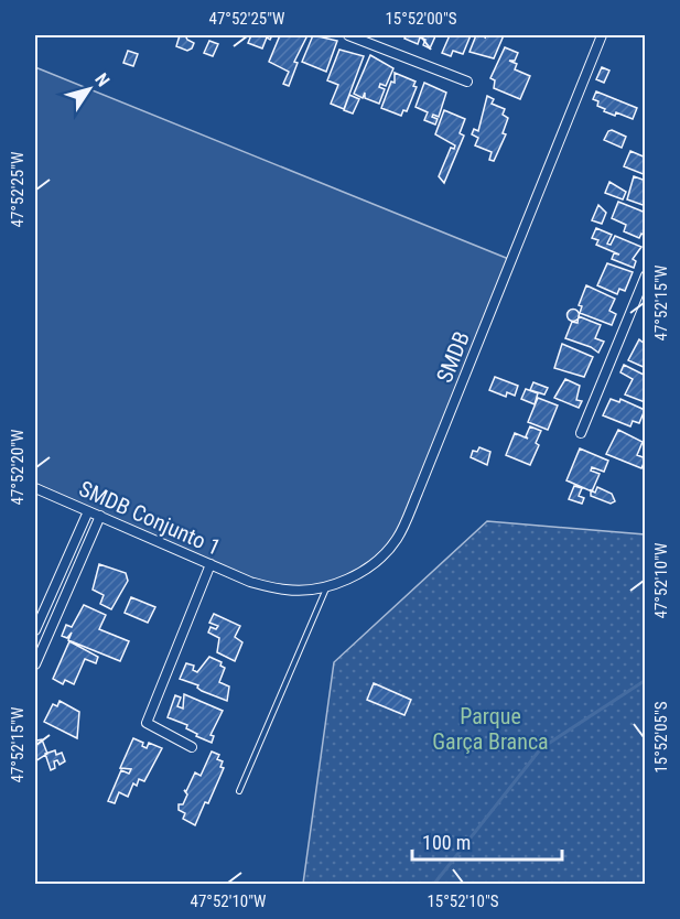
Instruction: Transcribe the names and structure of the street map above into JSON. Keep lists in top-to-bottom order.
{
  "streets": {
    "street": ["SMDB", "SMDB Conjunto 1"]
  },
  "crossings": [
    ["SMDB", "SMDB Conjunto 1"]
  ],
  "parks": ["Parque Garça Branca"],
  "scale_bar": "100 m",
  "north": "top right",
  "coordinates": [
    "47°52'25\"W",
    "15°52'00\"S",
    "47°52'15\"W",
    "47°52'20\"W",
    "47°52'10\"W",
    "15°52'05\"S",
    "15°52'10\"S"
  ]
}
